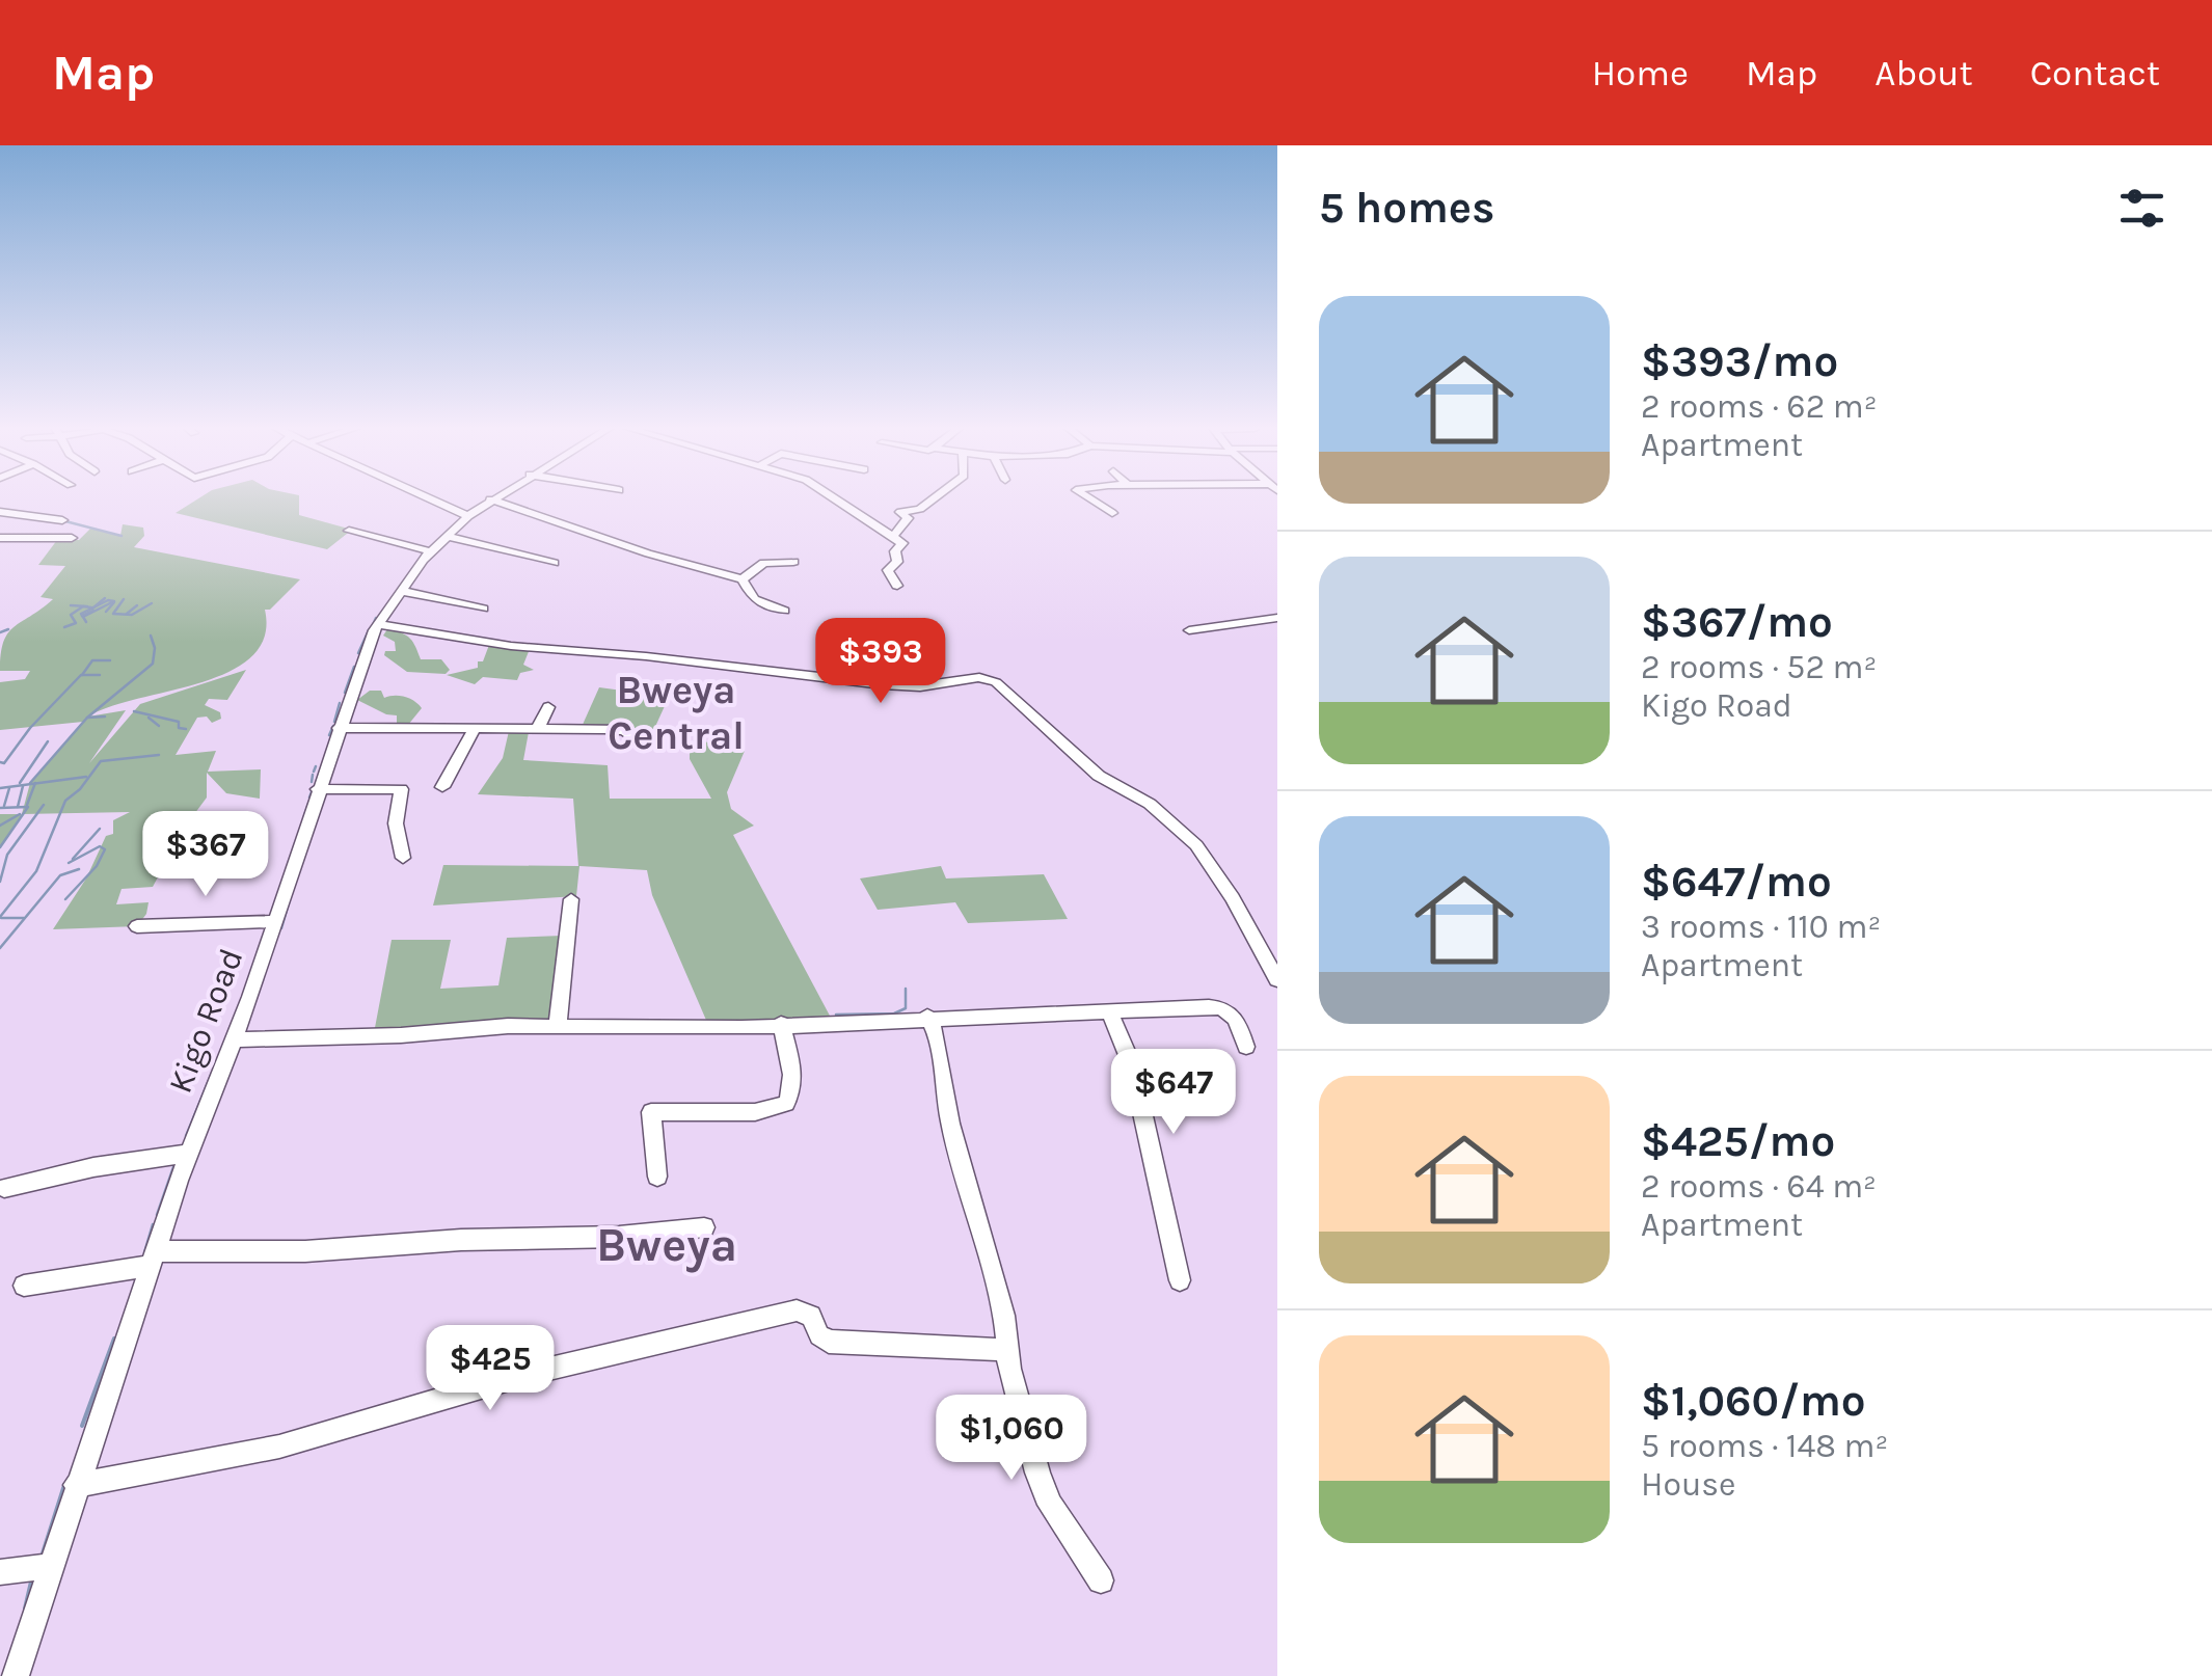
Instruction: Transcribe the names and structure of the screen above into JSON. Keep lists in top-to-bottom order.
{
  "streets": {
    "street": ["Kigo Road"]
  },
  "districts": ["Bweya Central", "Bweya"],
  "page": {
    "header": "Map",
    "nav": [
      "Home",
      "Map",
      "About",
      "Contact"
    ],
    "heading": "5 homes",
    "list": [
      {
        "name": "$393/mo",
        "note": "2 rooms · 62 m² · Apartment"
      },
      {
        "name": "$367/mo",
        "note": "2 rooms · 52 m² · Kigo Road"
      },
      {
        "name": "$647/mo",
        "note": "3 rooms · 110 m² · Apartment"
      },
      {
        "name": "$425/mo",
        "note": "2 rooms · 64 m² · Apartment"
      },
      {
        "name": "$1,060/mo",
        "note": "5 rooms · 148 m² · House"
      }
    ],
    "price": [
      "$393",
      "$367",
      "$647",
      "$425",
      "$1,060"
    ]
  }
}
